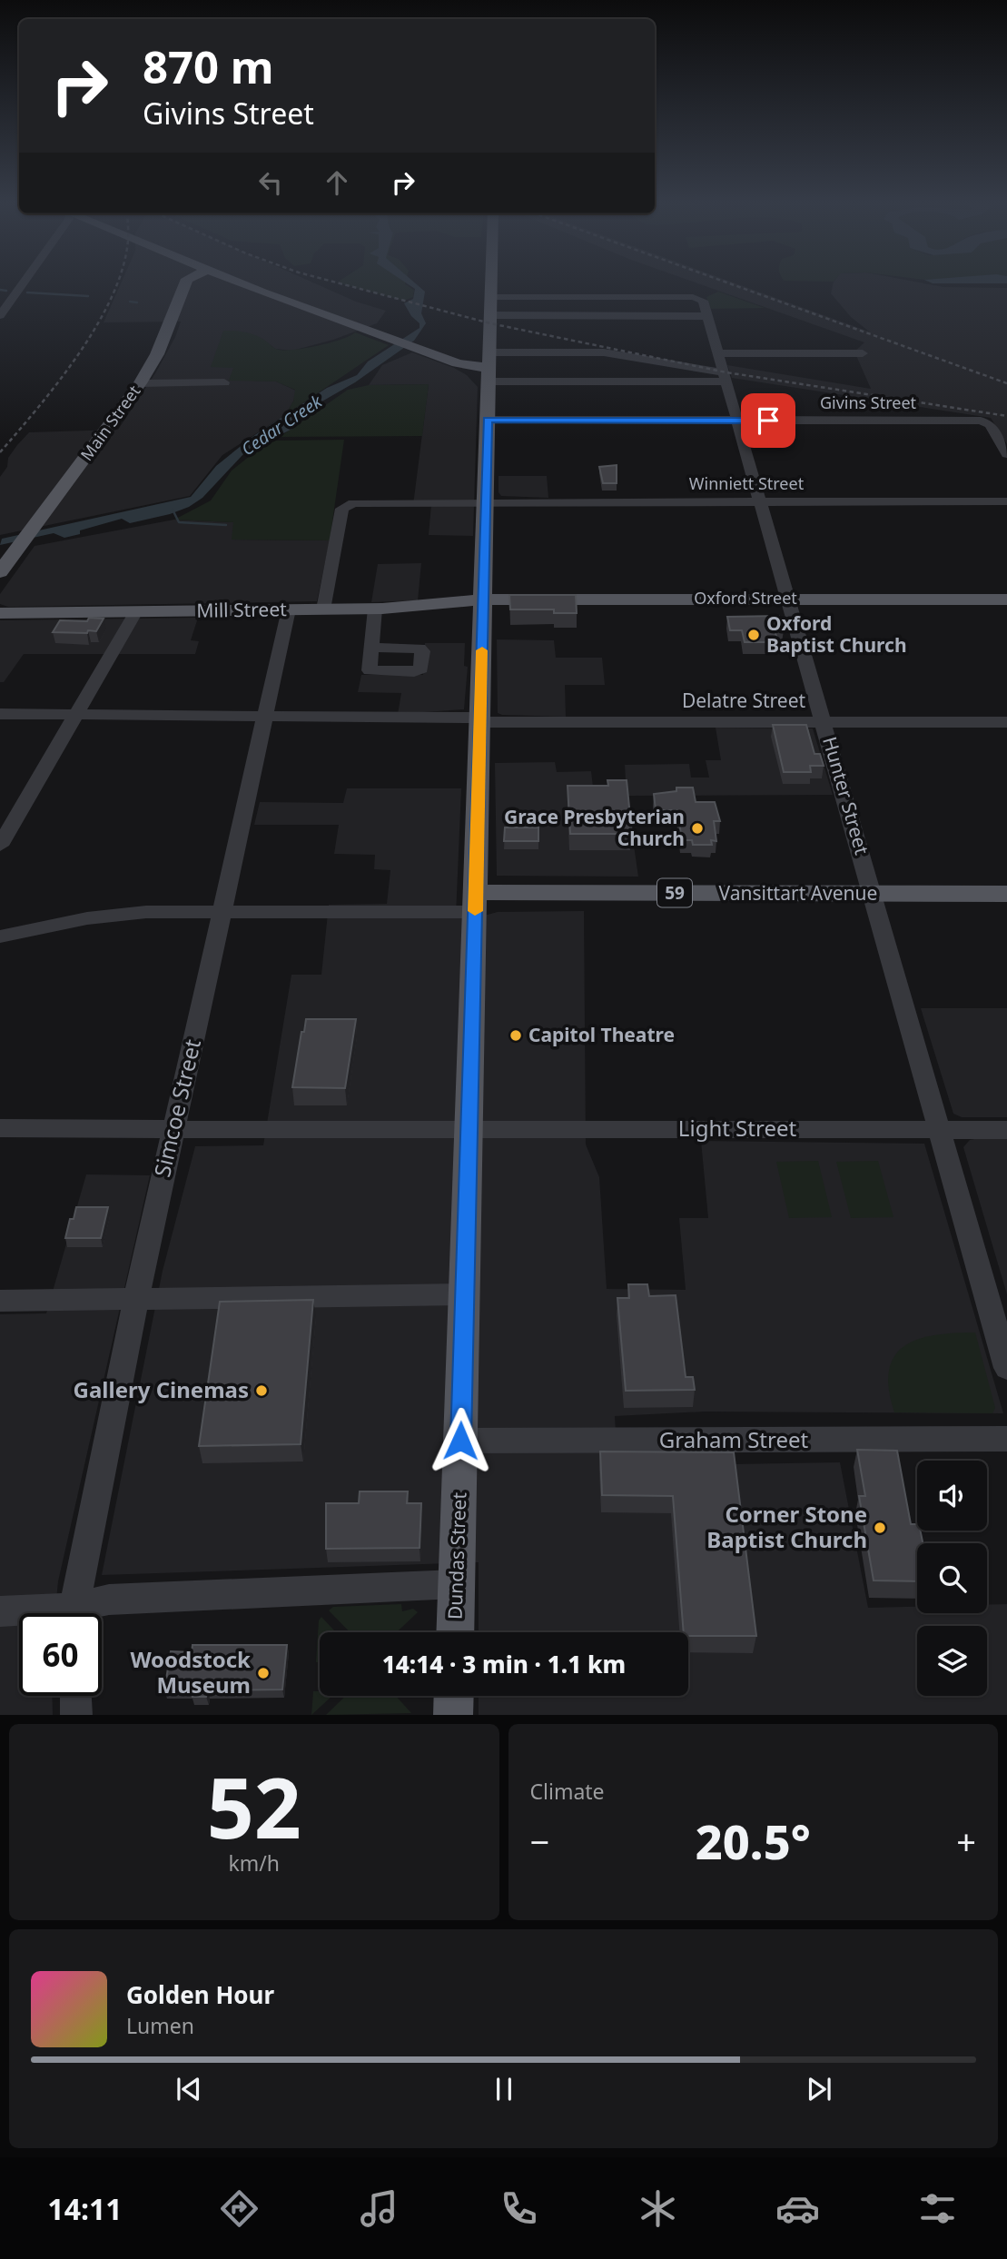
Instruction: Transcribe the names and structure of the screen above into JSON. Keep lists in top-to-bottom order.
{
  "streets": {
    "main road": [
      "Main Street",
      "Oxford Street",
      "Mill Street",
      "59",
      "Vansittart Avenue",
      "Dundas Street"
    ],
    "street": [
      "Givins Street",
      "Winniett Street",
      "Delatre Street",
      "Hunter Street",
      "Simcoe Street",
      "Light Street",
      "Graham Street"
    ]
  },
  "crossings": [
    ["Givins Street", "Hunter Street"],
    ["Givins Street", "Dundas Street"],
    ["Winniett Street", "Mill Street"],
    ["Winniett Street", "Hunter Street"],
    ["Winniett Street", "Dundas Street"],
    ["Oxford Street", "Mill Street"],
    ["Oxford Street", "Hunter Street"],
    ["Oxford Street", "Dundas Street"],
    ["Mill Street", "Simcoe Street"],
    ["Mill Street", "Dundas Street"],
    ["Delatre Street", "Hunter Street"],
    ["Delatre Street", "Simcoe Street"],
    ["Delatre Street", "Dundas Street"],
    ["Hunter Street", "Vansittart Avenue"],
    ["Hunter Street", "Light Street"],
    ["Hunter Street", "Dundas Street"],
    ["Vansittart Avenue", "Dundas Street"],
    ["Simcoe Street", "Light Street"],
    ["Light Street", "Dundas Street"],
    ["Graham Street", "Dundas Street"]
  ],
  "water": ["Cedar Creek"],
  "places": [
    "Oxford Baptist Church",
    "Grace Presbyterian Church",
    "Capitol Theatre",
    "Gallery Cinemas",
    "Corner Stone Baptist Church",
    "Woodstock Museum"
  ],
  "page": {
    "turn": ["870 m", "Givins Street"],
    "limit": "60",
    "trip": "14:14 · 3 min · 1.1 km",
    "tile": [
      ["52", "km/h"],
      "Climate"
    ],
    "heat": ["−", "20.5°", "+"],
    "song": ["Golden Hour", "Lumen"],
    "tabs": "14:11"
  }
}
